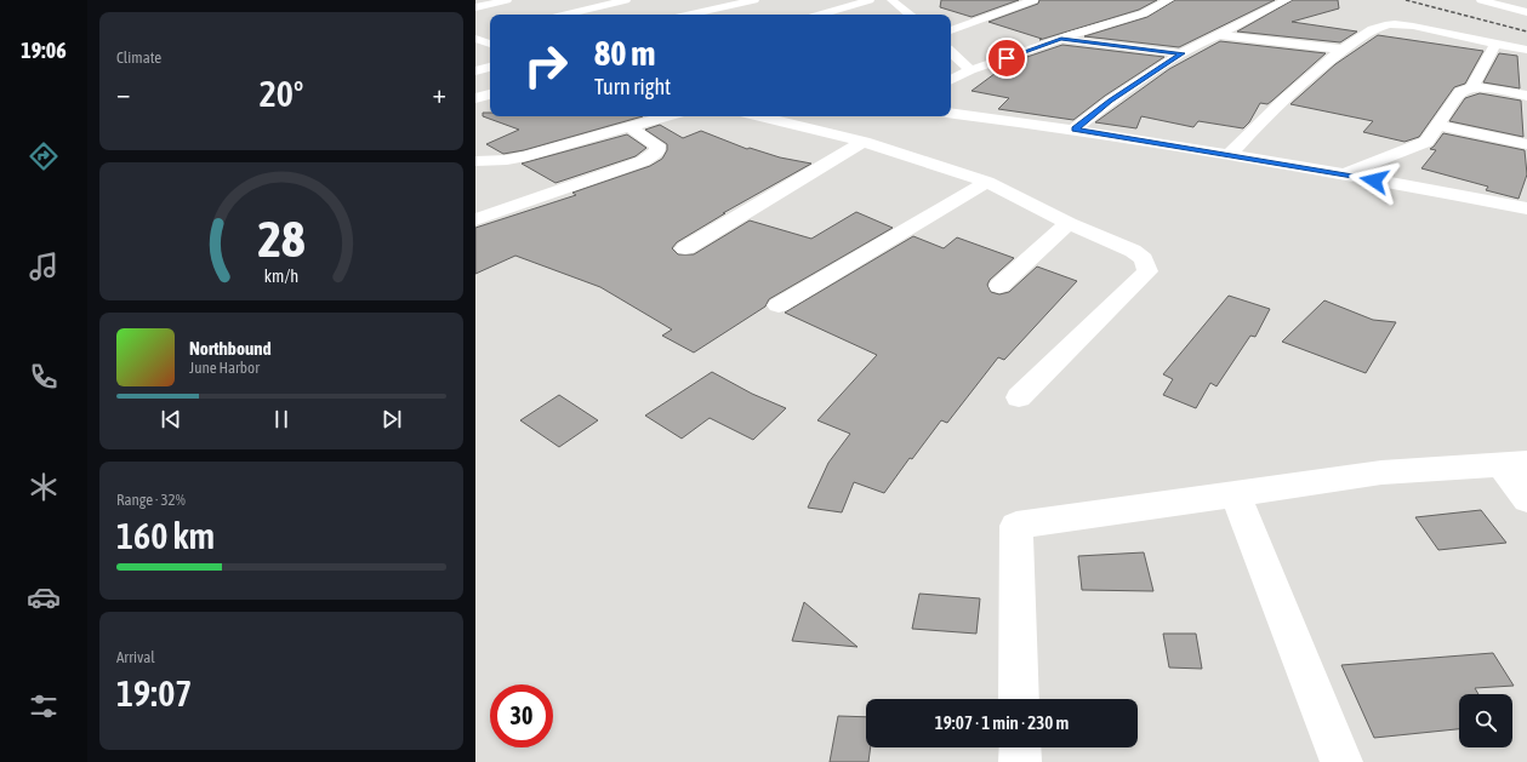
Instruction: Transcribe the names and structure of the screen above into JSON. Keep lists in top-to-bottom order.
{
  "page": {
    "tabs": "19:06",
    "tile": [
      "Climate",
      ["Range · 32%", "160 km"],
      ["Arrival", "19:07"]
    ],
    "turn": ["80 m", "Turn right"],
    "heat": ["−", "20°", "+"],
    "song": ["Northbound", "June Harbor"],
    "limit": "30",
    "trip": "19:07 · 1 min · 230 m",
    "gauge": ["28", "km/h"]
  }
}
